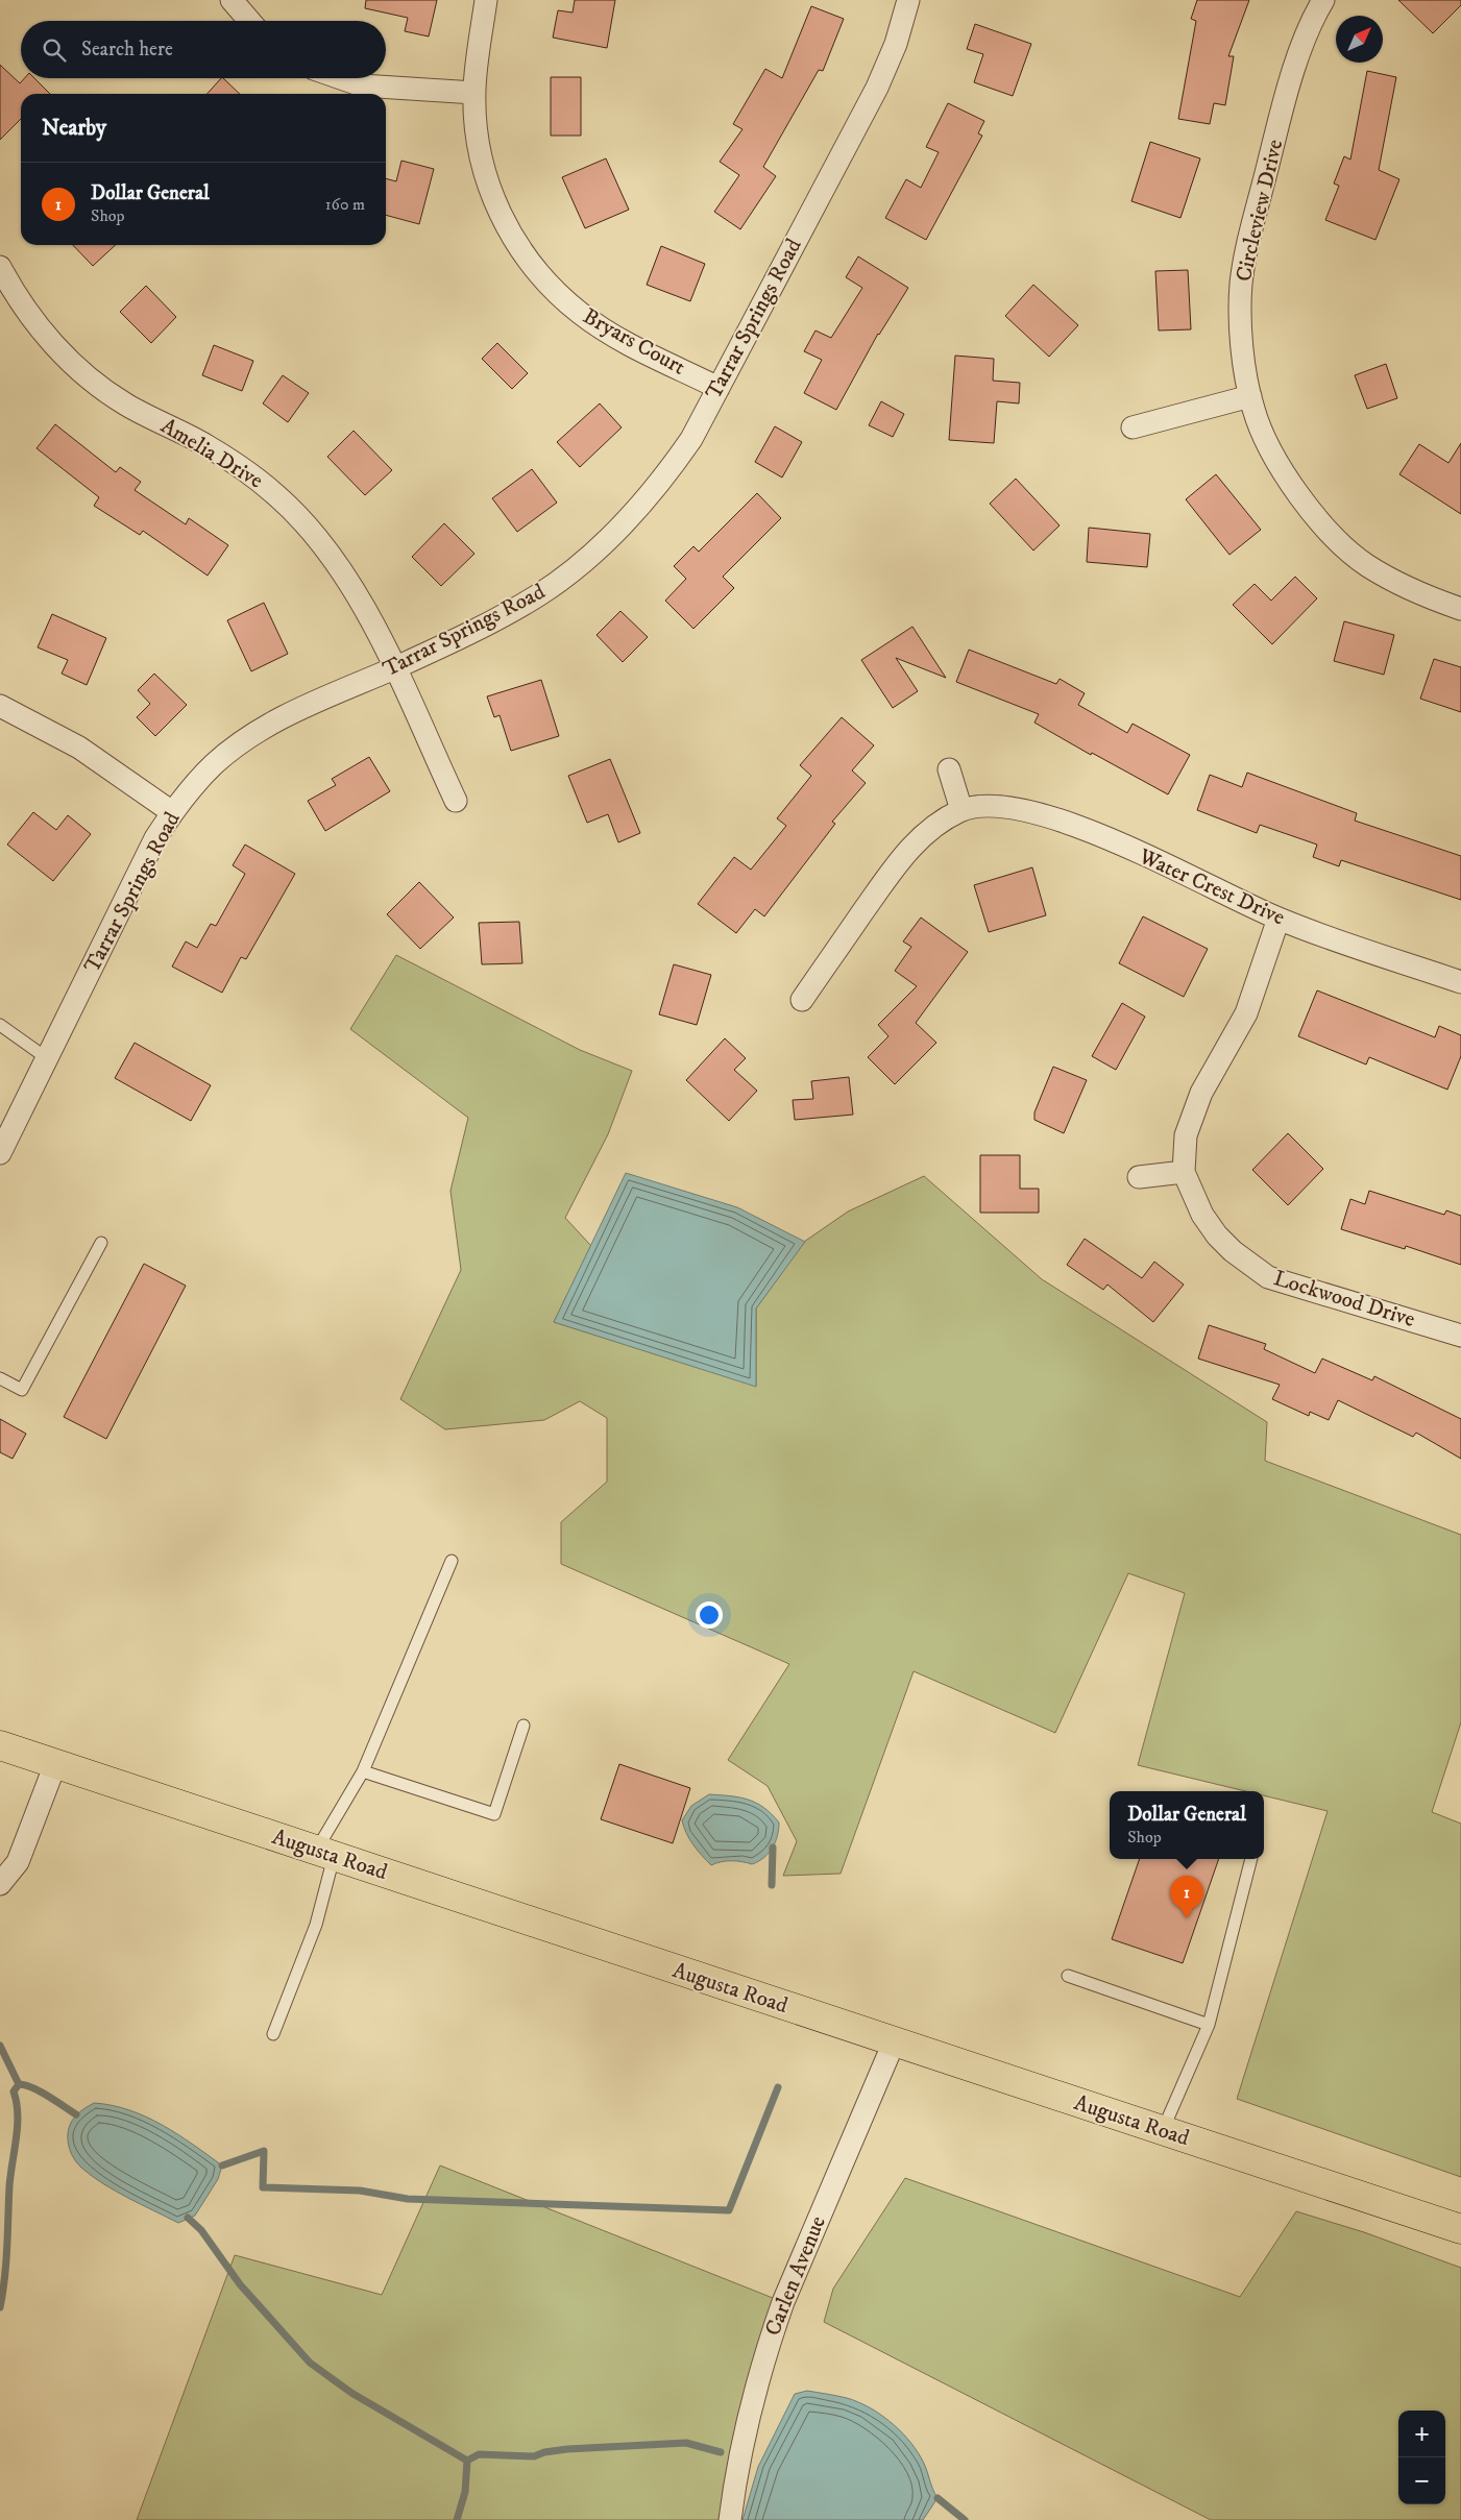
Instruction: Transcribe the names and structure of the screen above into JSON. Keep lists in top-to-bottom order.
{
  "streets": {
    "main road": ["Augusta Road"],
    "street": [
      "Circleview Drive",
      "Tarrar Springs Road",
      "Bryars Court",
      "Amelia Drive",
      "Water Crest Drive",
      "Lockwood Drive",
      "Carlen Avenue"
    ]
  },
  "crossings": [
    ["Tarrar Springs Road", "Bryars Court"],
    ["Tarrar Springs Road", "Amelia Drive"],
    ["Water Crest Drive", "Lockwood Drive"],
    ["Augusta Road", "Carlen Avenue"]
  ],
  "north": "top right",
  "page": {
    "search": "Search here",
    "heading": "Nearby",
    "list": [
      {
        "mark": "1",
        "name": "Dollar General",
        "note": "Shop",
        "value": "160 m"
      }
    ],
    "popup": ["Dollar General", "Shop"],
    "pins": "1",
    "map_buttons": ["+", "−"]
  }
}
